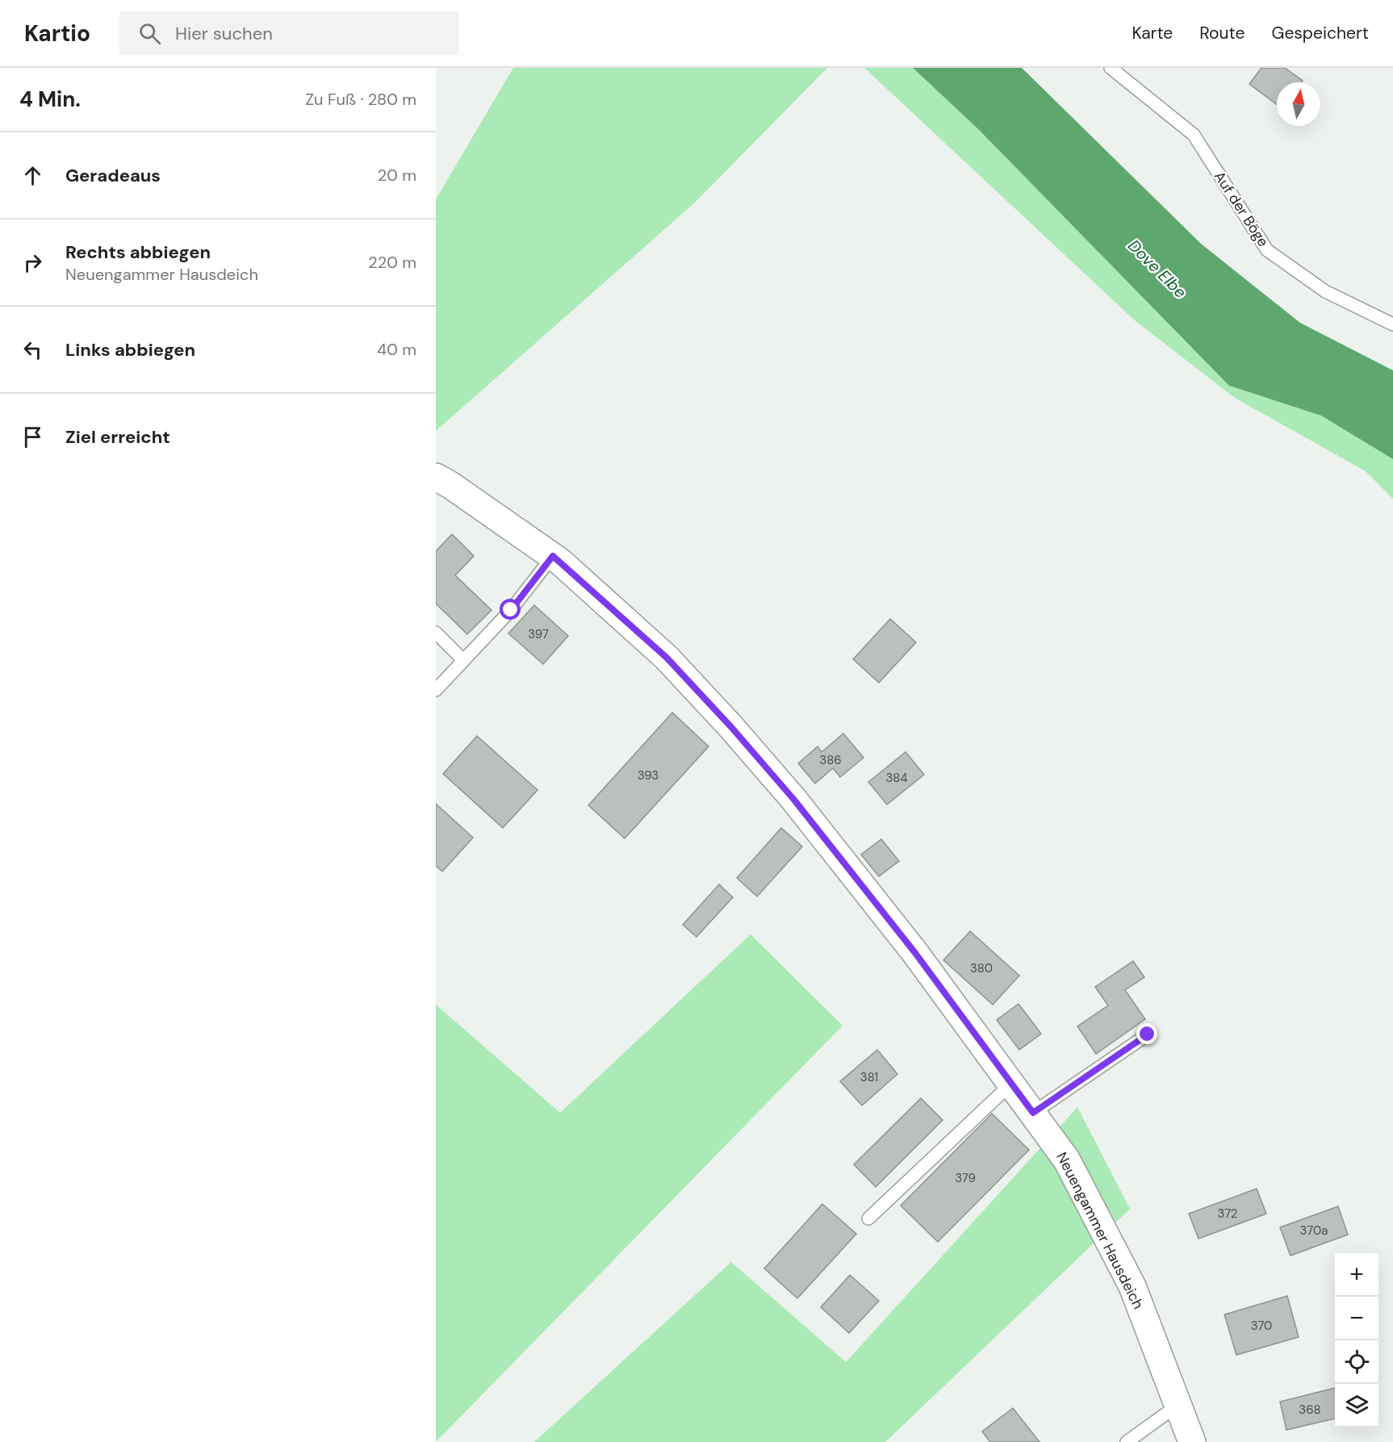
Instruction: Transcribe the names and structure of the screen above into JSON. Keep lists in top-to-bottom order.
{
  "streets": {
    "street": ["Neuengammer Hausdeich"],
    "lane": ["Auf der Böge"]
  },
  "water": ["Dove Elbe"],
  "house_numbers": [
    "397",
    "386",
    "393",
    "384",
    "380",
    "381",
    "379",
    "372",
    "370a",
    "370",
    "368"
  ],
  "north": "top",
  "page": {
    "header": "Kartio",
    "search": "Hier suchen",
    "nav": ["Karte", "Route", "Gespeichert"],
    "heading": ["4 Min.", "Zu Fuß · 280 m"],
    "list": [
      ["Geradeaus", "20 m"],
      ["Rechts abbiegen", "Neuengammer Hausdeich", "220 m"],
      ["Links abbiegen", "40 m"],
      "Ziel erreicht"
    ],
    "map_buttons": ["+", "−"]
  }
}
